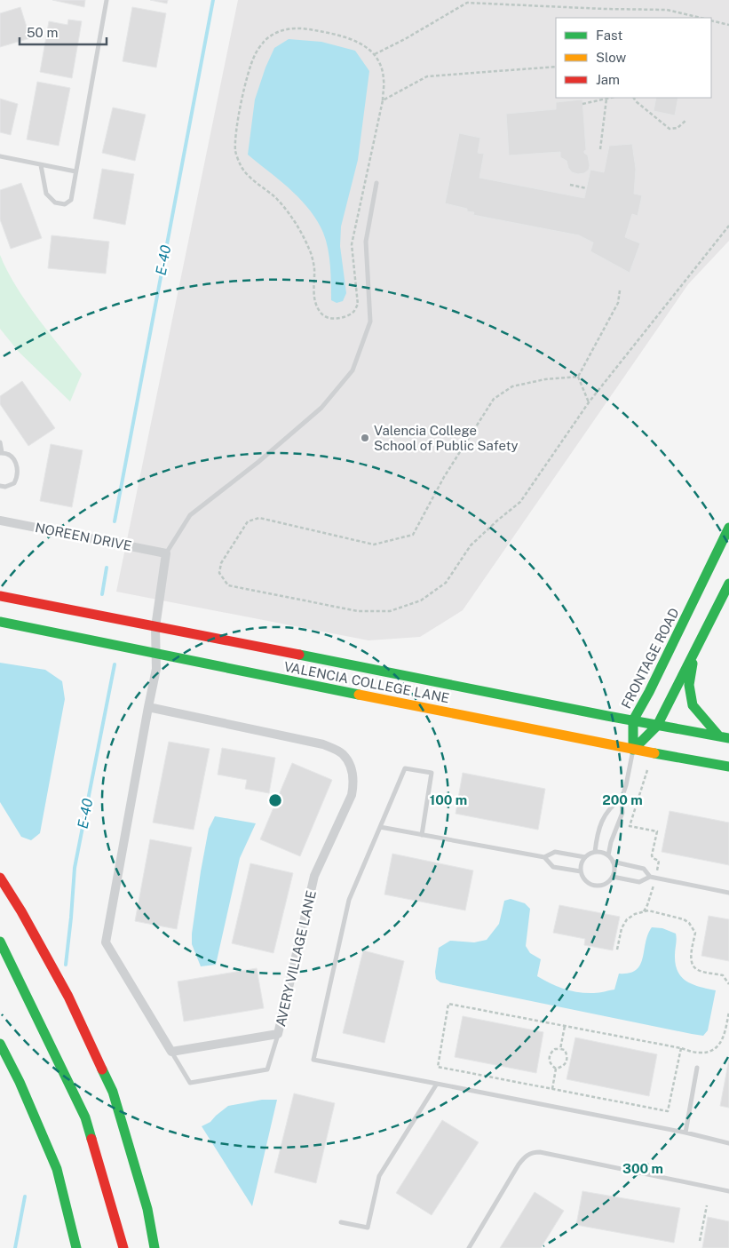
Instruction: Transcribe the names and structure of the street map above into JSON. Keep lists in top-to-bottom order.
{
  "streets": {
    "main road": ["FRONTAGE ROAD", "VALENCIA COLLEGE LANE"],
    "street": ["NOREEN DRIVE", "AVERY VILLAGE LANE"]
  },
  "crossings": [
    ["FRONTAGE ROAD", "VALENCIA COLLEGE LANE"]
  ],
  "water": ["E-40"],
  "places": ["Valencia College School of Public Safety"],
  "legend": ["Fast", "Slow", "Jam"],
  "scale_bar": "50 m",
  "rings": ["100 m", "200 m", "300 m"]
}
